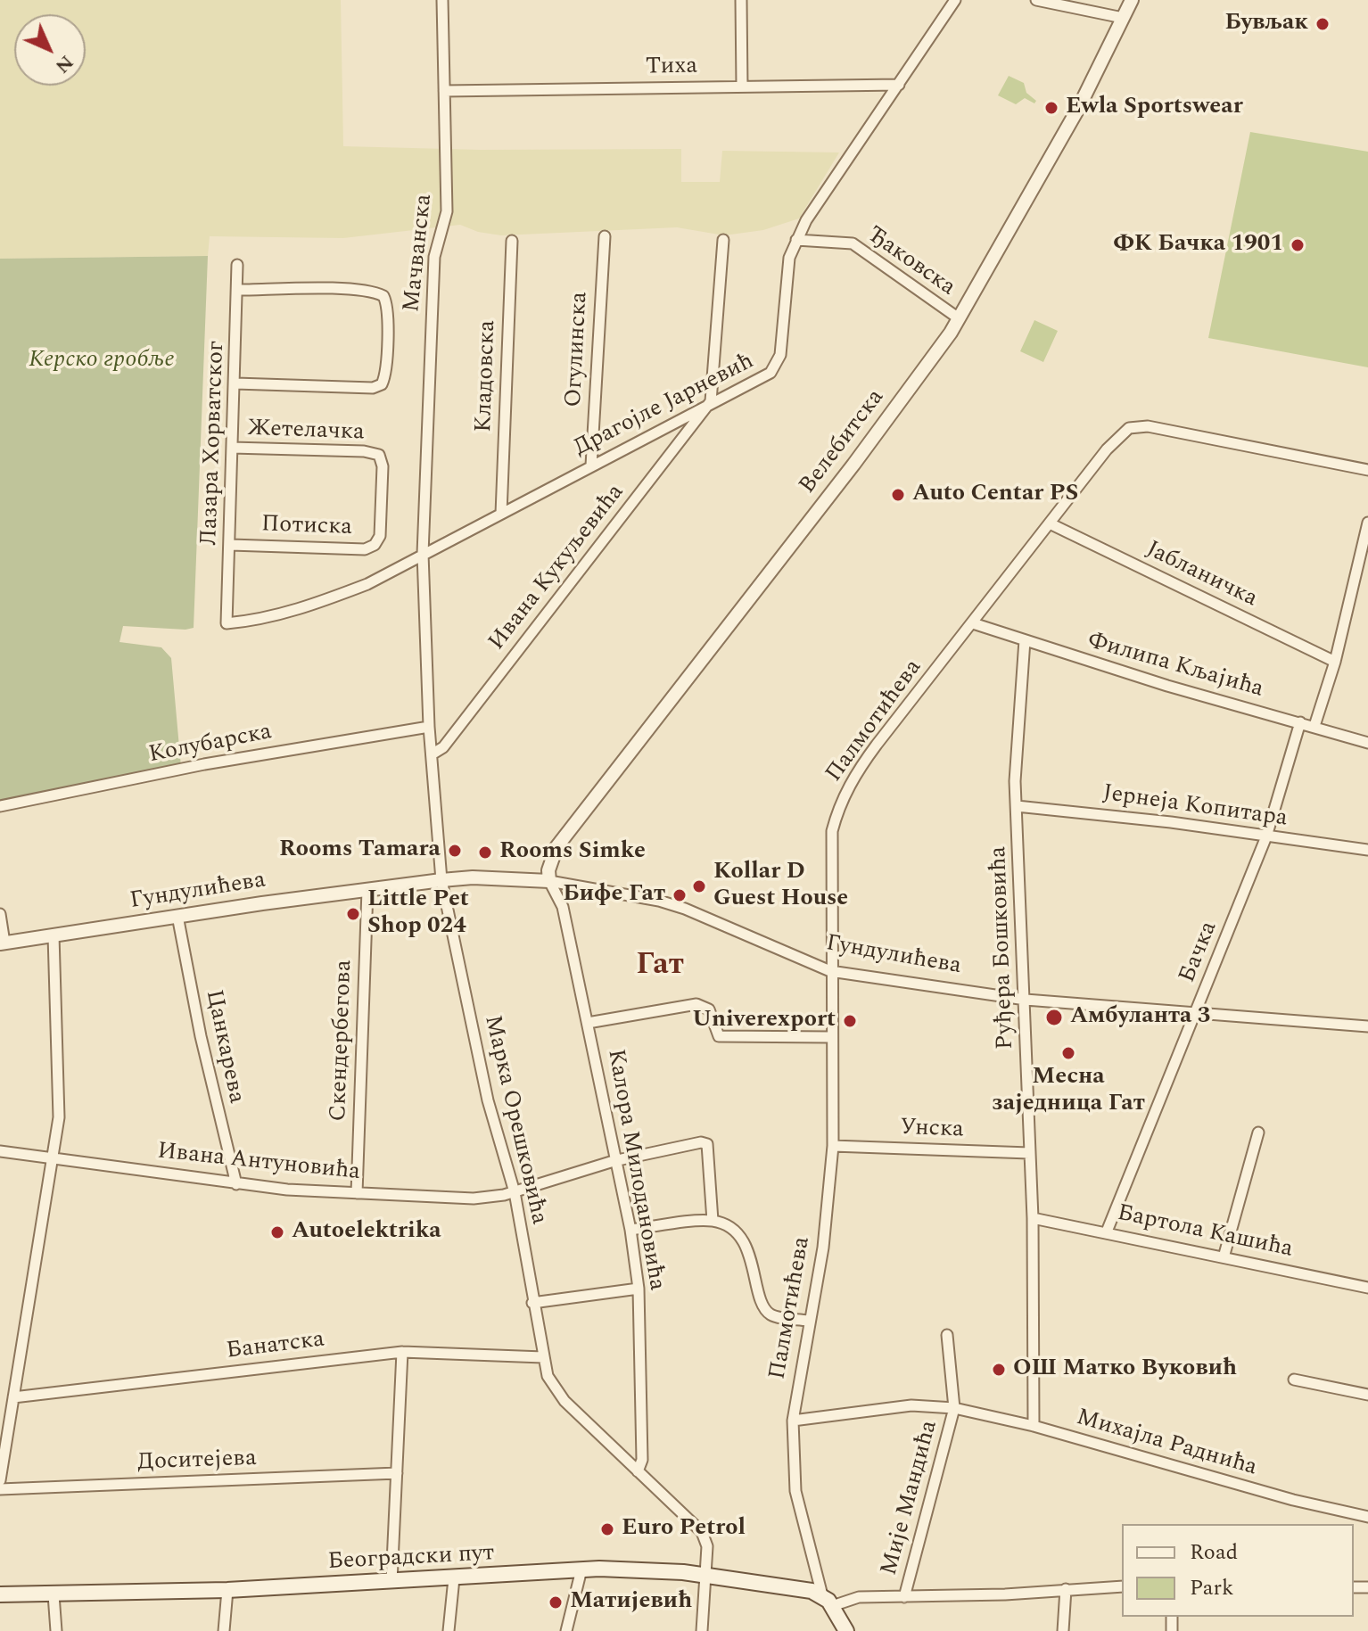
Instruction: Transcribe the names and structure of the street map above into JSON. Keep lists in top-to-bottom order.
{
  "streets": {
    "main road": ["Београдски пут"],
    "street": [
      "Тиха",
      "Мачванска",
      "Ђаковска",
      "Огулинска",
      "Кладовска",
      "Драгојле Јарневић",
      "Жетелачка",
      "Велебитска",
      "Лазара Хорватског",
      "Потиска",
      "Ивана Кукуљевића",
      "Јабланичка",
      "Филипа Кљајића",
      "Палмотићева",
      "Колубарска",
      "Јернеја Копитара",
      "Гундулићева",
      "Руђера Бошковића",
      "Бачка",
      "Скендербегова",
      "Цанкарева",
      "Марка Орешковића",
      "Унска",
      "Ивана Антуновића",
      "Калора Милодановића",
      "Бартола Кашића",
      "Банатска",
      "Михајла Раднића",
      "Доситејева",
      "Мије Мандића"
    ]
  },
  "crossings": [
    ["Тиха", "Мачванска"],
    ["Тиха", "Драгојле Јарневић"],
    ["Мачванска", "Драгојле Јарневић"],
    ["Мачванска", "Марка Орешковића"],
    ["Ђаковска", "Драгојле Јарневић"],
    ["Ђаковска", "Велебитска"],
    ["Огулинска", "Драгојле Јарневић"],
    ["Кладовска", "Драгојле Јарневић"],
    ["Драгојле Јарневић", "Лазара Хорватског"],
    ["Драгојле Јарневић", "Ивана Кукуљевића"],
    ["Драгојле Јарневић", "Марка Орешковића"],
    ["Жетелачка", "Лазара Хорватског"],
    ["Жетелачка", "Потиска"],
    ["Велебитска", "Гундулићева"],
    ["Велебитска", "Калора Милодановића"],
    ["Лазара Хорватског", "Потиска"],
    ["Ивана Кукуљевића", "Марка Орешковића"],
    ["Јабланичка", "Палмотићева"],
    ["Филипа Кљајића", "Палмотићева"],
    ["Филипа Кљајића", "Руђера Бошковића"],
    ["Филипа Кљајића", "Бачка"],
    ["Палмотићева", "Гундулићева"],
    ["Палмотићева", "Унска"],
    ["Палмотићева", "Михајла Раднића"],
    ["Палмотићева", "Београдски пут"],
    ["Колубарска", "Марка Орешковића"],
    ["Јернеја Копитара", "Руђера Бошковића"],
    ["Јернеја Копитара", "Бачка"],
    ["Гундулићева", "Руђера Бошковића"],
    ["Гундулићева", "Бачка"],
    ["Гундулићева", "Скендербегова"],
    ["Гундулићева", "Цанкарева"],
    ["Гундулићева", "Марка Орешковића"],
    ["Гундулићева", "Калора Милодановића"],
    ["Руђера Бошковића", "Унска"],
    ["Руђера Бошковића", "Бартола Кашића"],
    ["Руђера Бошковића", "Михајла Раднића"],
    ["Бачка", "Бартола Кашића"],
    ["Скендербегова", "Ивана Антуновића"],
    ["Цанкарева", "Ивана Антуновића"],
    ["Марка Орешковића", "Ивана Антуновића"],
    ["Марка Орешковића", "Калора Милодановића"],
    ["Марка Орешковића", "Банатска"],
    ["Марка Орешковића", "Београдски пут"],
    ["Ивана Антуновића", "Калора Милодановића"],
    ["Михајла Раднића", "Мије Мандића"]
  ],
  "districts": ["Гат"],
  "parks": ["Керско гробље"],
  "places": [
    "Бувљак",
    "Ewla Sportswear",
    "ФК Бачка 1901",
    "Auto Centar PS",
    "Rooms Tamara",
    "Rooms Simke",
    "Kollar D Guest House",
    "Бифе Гат",
    "Little Pet Shop 024",
    "Амбуланта 3",
    "Univerexport",
    "Месна заједница Гат",
    "Autoelektrika",
    "ОШ Матко Вуковић",
    "Euro Petrol",
    "Матијевић"
  ],
  "legend": ["Road", "Park"],
  "north": "bottom right"
}
